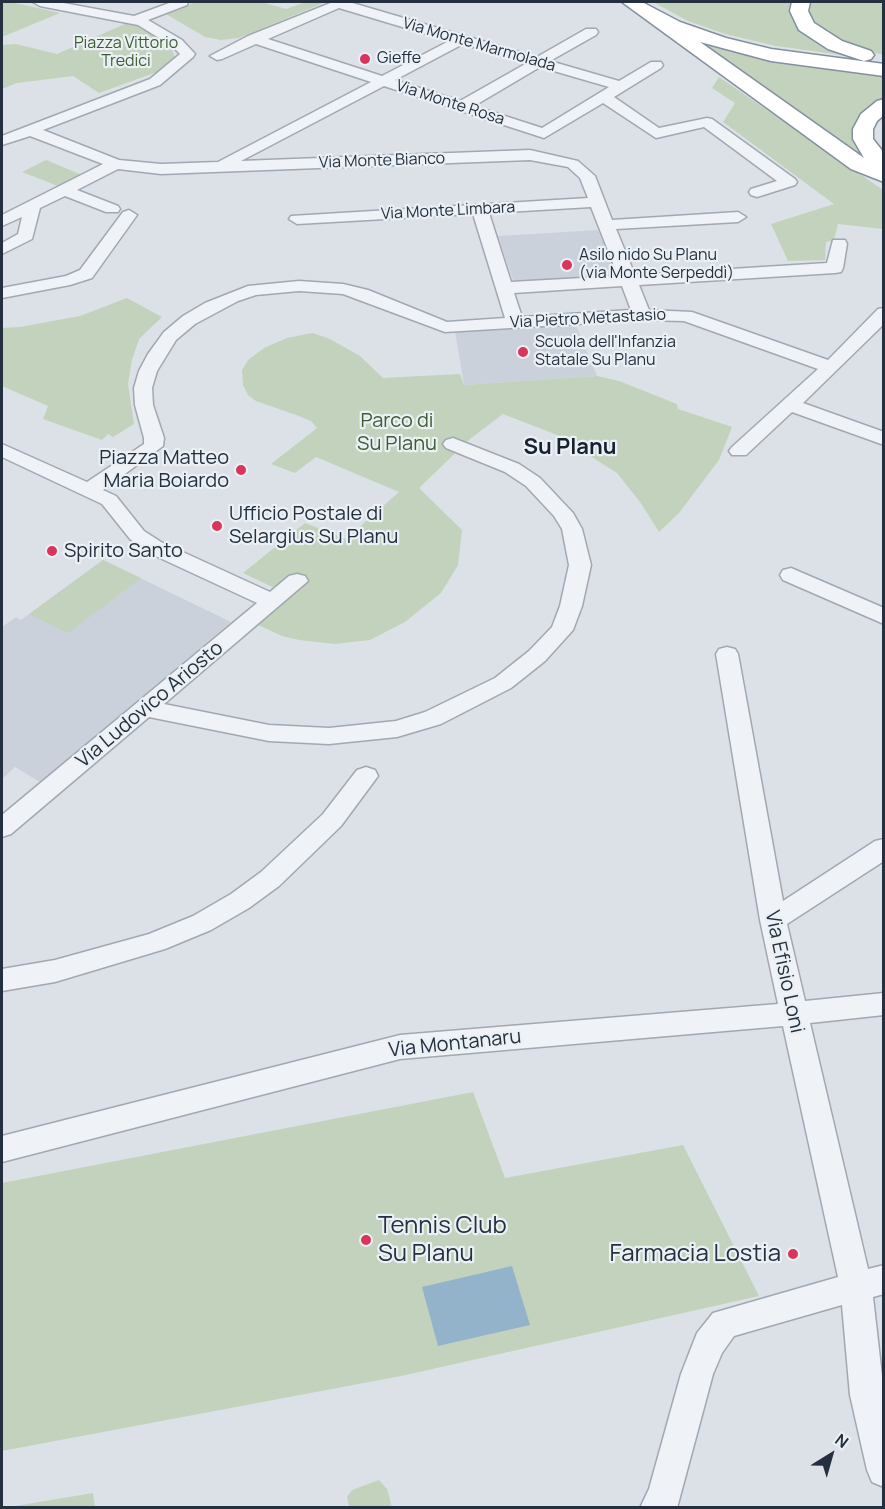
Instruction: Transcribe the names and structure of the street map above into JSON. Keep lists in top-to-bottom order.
{
  "streets": {
    "street": [
      "Via Monte Marmolada",
      "Via Monte Rosa",
      "Via Monte Bianco",
      "Via Monte Limbara",
      "Via Pietro Metastasio",
      "Via Ludovico Ariosto",
      "Via Efisio Loni",
      "Via Montanaru"
    ]
  },
  "crossings": [
    ["Via Monte Bianco", "Via Monte Limbara"],
    ["Via Monte Bianco", "Via Pietro Metastasio"],
    ["Via Efisio Loni", "Via Montanaru"]
  ],
  "districts": ["Su Planu"],
  "parks": ["Piazza Vittorio Tredici", "Parco di Su Planu"],
  "places": [
    "Gieffe",
    "Asilo nido Su Planu (via Monte Serpeddì)",
    "Scuola dell'Infanzia Statale Su Planu",
    "Piazza Matteo Maria Boiardo",
    "Ufficio Postale di Selargius Su Planu",
    "Spirito Santo",
    "Tennis Club Su Planu",
    "Farmacia Lostia"
  ],
  "north": "top right"
}
